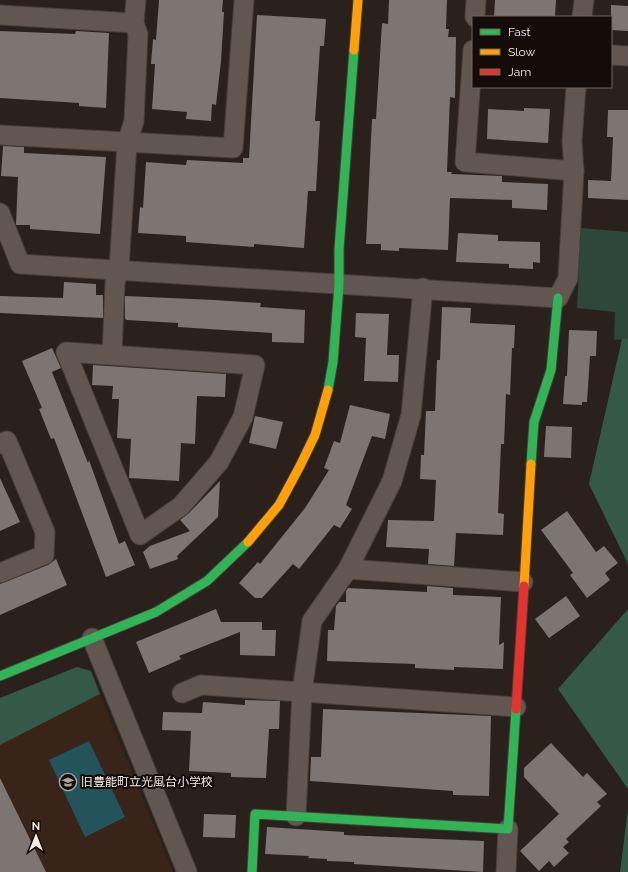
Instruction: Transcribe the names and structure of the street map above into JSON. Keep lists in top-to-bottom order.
{
  "places": {
    "school or university": ["旧豊能町立光風台小学校"]
  },
  "legend": ["Fast", "Slow", "Jam"],
  "north": "top"
}
